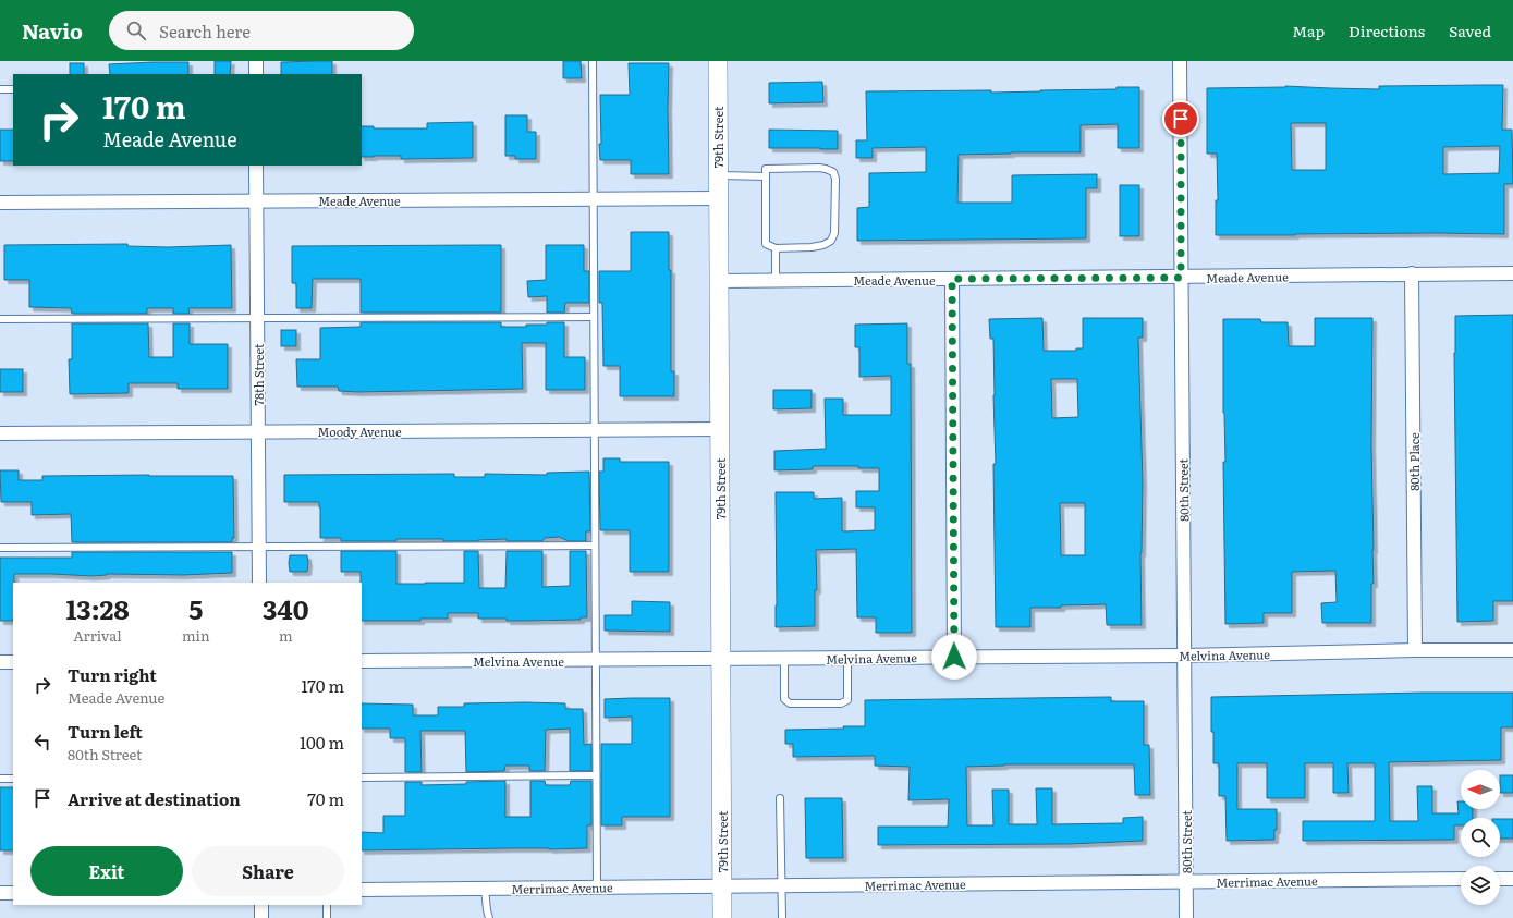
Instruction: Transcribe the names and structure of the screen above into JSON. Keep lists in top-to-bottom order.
{
  "streets": {
    "main road": ["79th Street"],
    "street": [
      "Meade Avenue",
      "78th Street",
      "Moody Avenue",
      "80th Place",
      "80th Street",
      "Melvina Avenue",
      "Merrimac Avenue"
    ]
  },
  "crossings": [
    ["79th Street", "Meade Avenue"],
    ["79th Street", "Moody Avenue"],
    ["79th Street", "Melvina Avenue"],
    ["79th Street", "Merrimac Avenue"],
    ["Meade Avenue", "78th Street"],
    ["Meade Avenue", "80th Place"],
    ["Meade Avenue", "80th Street"],
    ["78th Street", "Moody Avenue"],
    ["80th Place", "Melvina Avenue"],
    ["80th Street", "Melvina Avenue"],
    ["80th Street", "Merrimac Avenue"]
  ],
  "north": "left",
  "page": {
    "header": "Navio",
    "search": "Search here",
    "nav": ["Map", "Directions", "Saved"],
    "turn": ["170 m", "Meade Avenue"],
    "eta": [
      "13:28",
      "Arrival",
      "5",
      "min",
      "340",
      "m"
    ],
    "list": [
      {
        "name": "Turn right",
        "note": "Meade Avenue",
        "value": "170 m"
      },
      {
        "name": "Turn left",
        "note": "80th Street",
        "value": "100 m"
      },
      {
        "name": "Arrive at destination",
        "value": "70 m"
      }
    ],
    "buttons": ["Exit", "Share"]
  }
}
